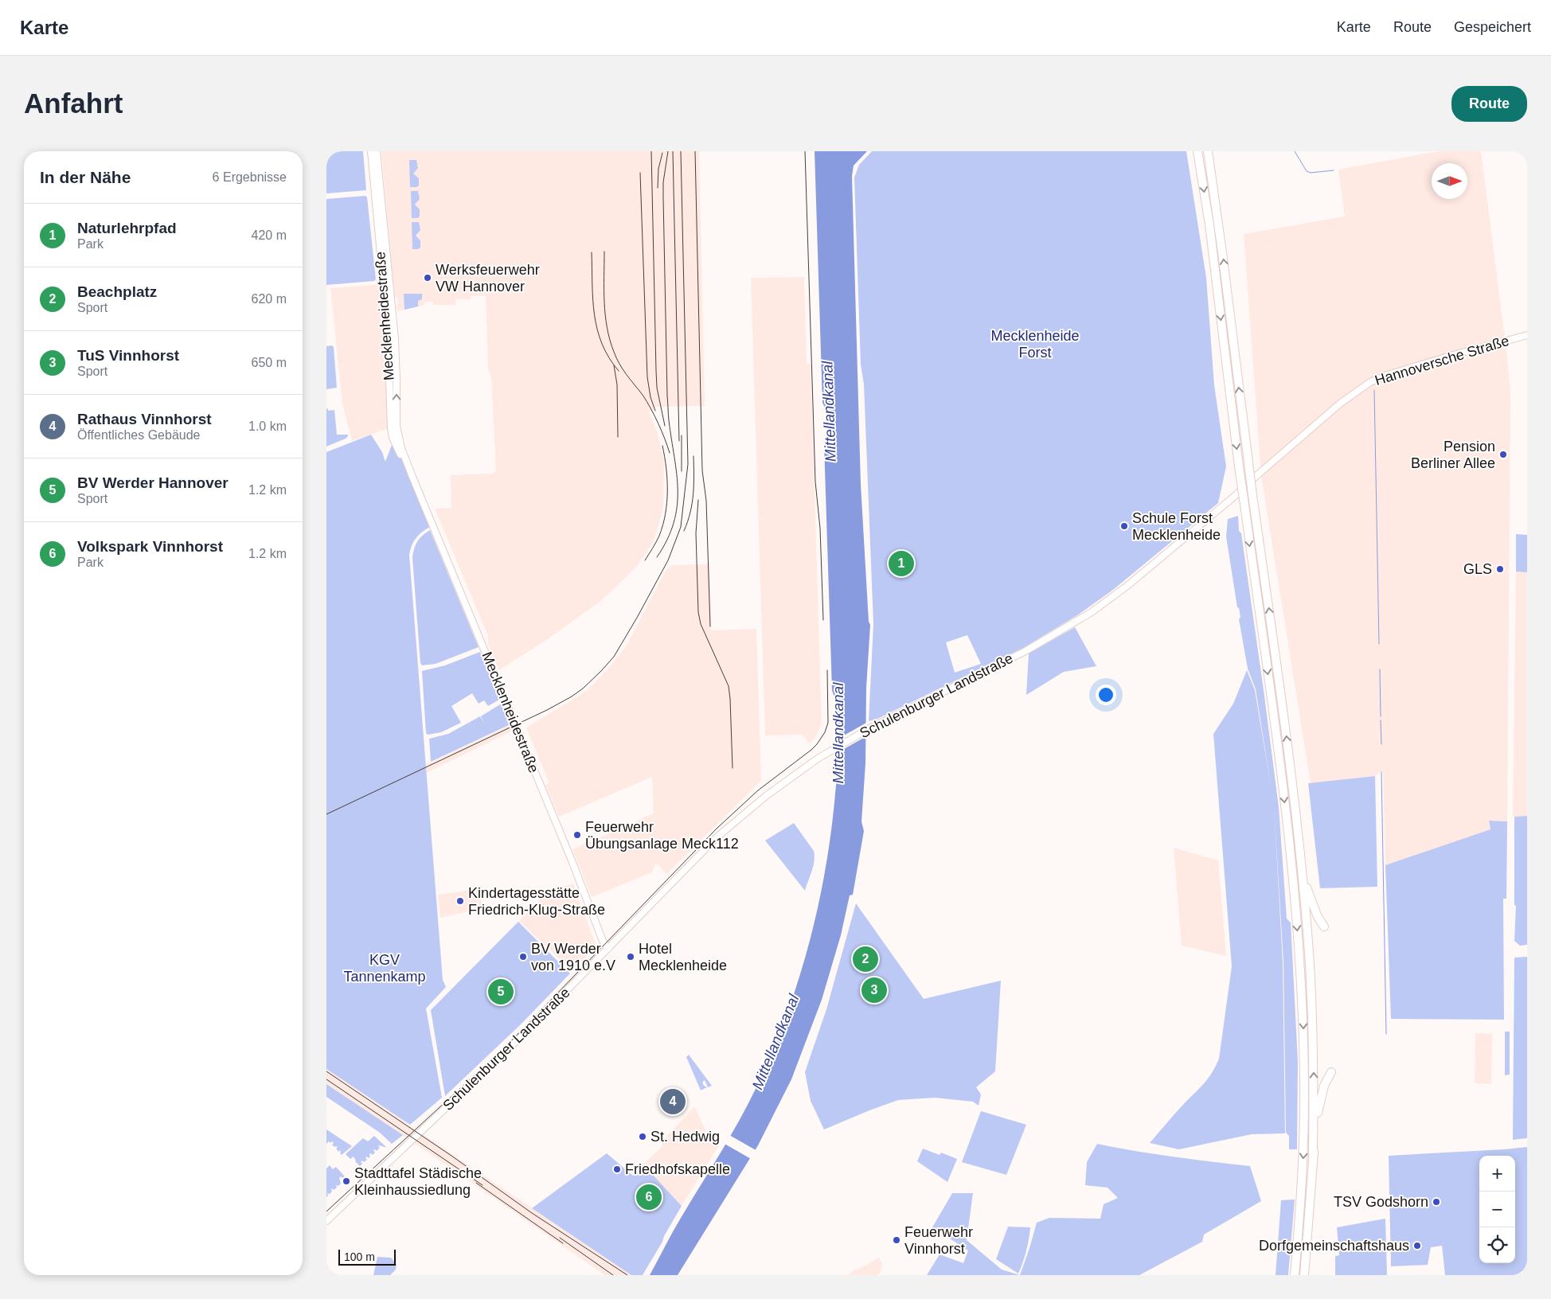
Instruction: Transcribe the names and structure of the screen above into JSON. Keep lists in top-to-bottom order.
{
  "streets": {
    "main road": ["Mecklenheidestraße", "Hannoversche Straße", "Schulenburger Landstraße"]
  },
  "crossings": [
    ["Mecklenheidestraße", "Schulenburger Landstraße"],
    ["Hannoversche Straße", "Schulenburger Landstraße"]
  ],
  "water": ["Mittellandkanal"],
  "parks": ["Mecklenheide Forst", "KGV Tannenkamp"],
  "places": [
    "Werksfeuerwehr VW Hannover",
    "Pension Berliner Allee",
    "Schule Forst Mecklenheide",
    "GLS",
    "Feuerwehr Übungsanlage Meck112",
    "Kindertagesstätte Friedrich-Klug-Straße",
    "BV Werder von 1910 e.V",
    "Hotel Mecklenheide",
    "St. Hedwig",
    "Friedhofskapelle",
    "Stadttafel Städische Kleinhaussiedlung",
    "TSV Godshorn",
    "Feuerwehr Vinnhorst",
    "Dorfgemeinschaftshaus"
  ],
  "scale_bar": "100 m",
  "north": "right",
  "page": {
    "header": "Karte",
    "nav": ["Karte", "Route", "Gespeichert"],
    "buttons": "Route",
    "title": "Anfahrt",
    "heading": ["In der Nähe", "6 Ergebnisse"],
    "list": [
      {
        "mark": "1",
        "name": "Naturlehrpfad",
        "note": "Park",
        "value": "420 m"
      },
      {
        "mark": "2",
        "name": "Beachplatz",
        "note": "Sport",
        "value": "620 m"
      },
      {
        "mark": "3",
        "name": "TuS Vinnhorst",
        "note": "Sport",
        "value": "650 m"
      },
      {
        "mark": "4",
        "name": "Rathaus Vinnhorst",
        "note": "Öffentliches Gebäude",
        "value": "1.0 km"
      },
      {
        "mark": "5",
        "name": "BV Werder Hannover",
        "note": "Sport",
        "value": "1.2 km"
      },
      {
        "mark": "6",
        "name": "Volkspark Vinnhorst",
        "note": "Park",
        "value": "1.2 km"
      }
    ],
    "pins": [
      "1",
      "2",
      "3",
      "5",
      "4",
      "6"
    ],
    "map_buttons": ["+", "−"],
    "scale": "100 m"
  }
}
